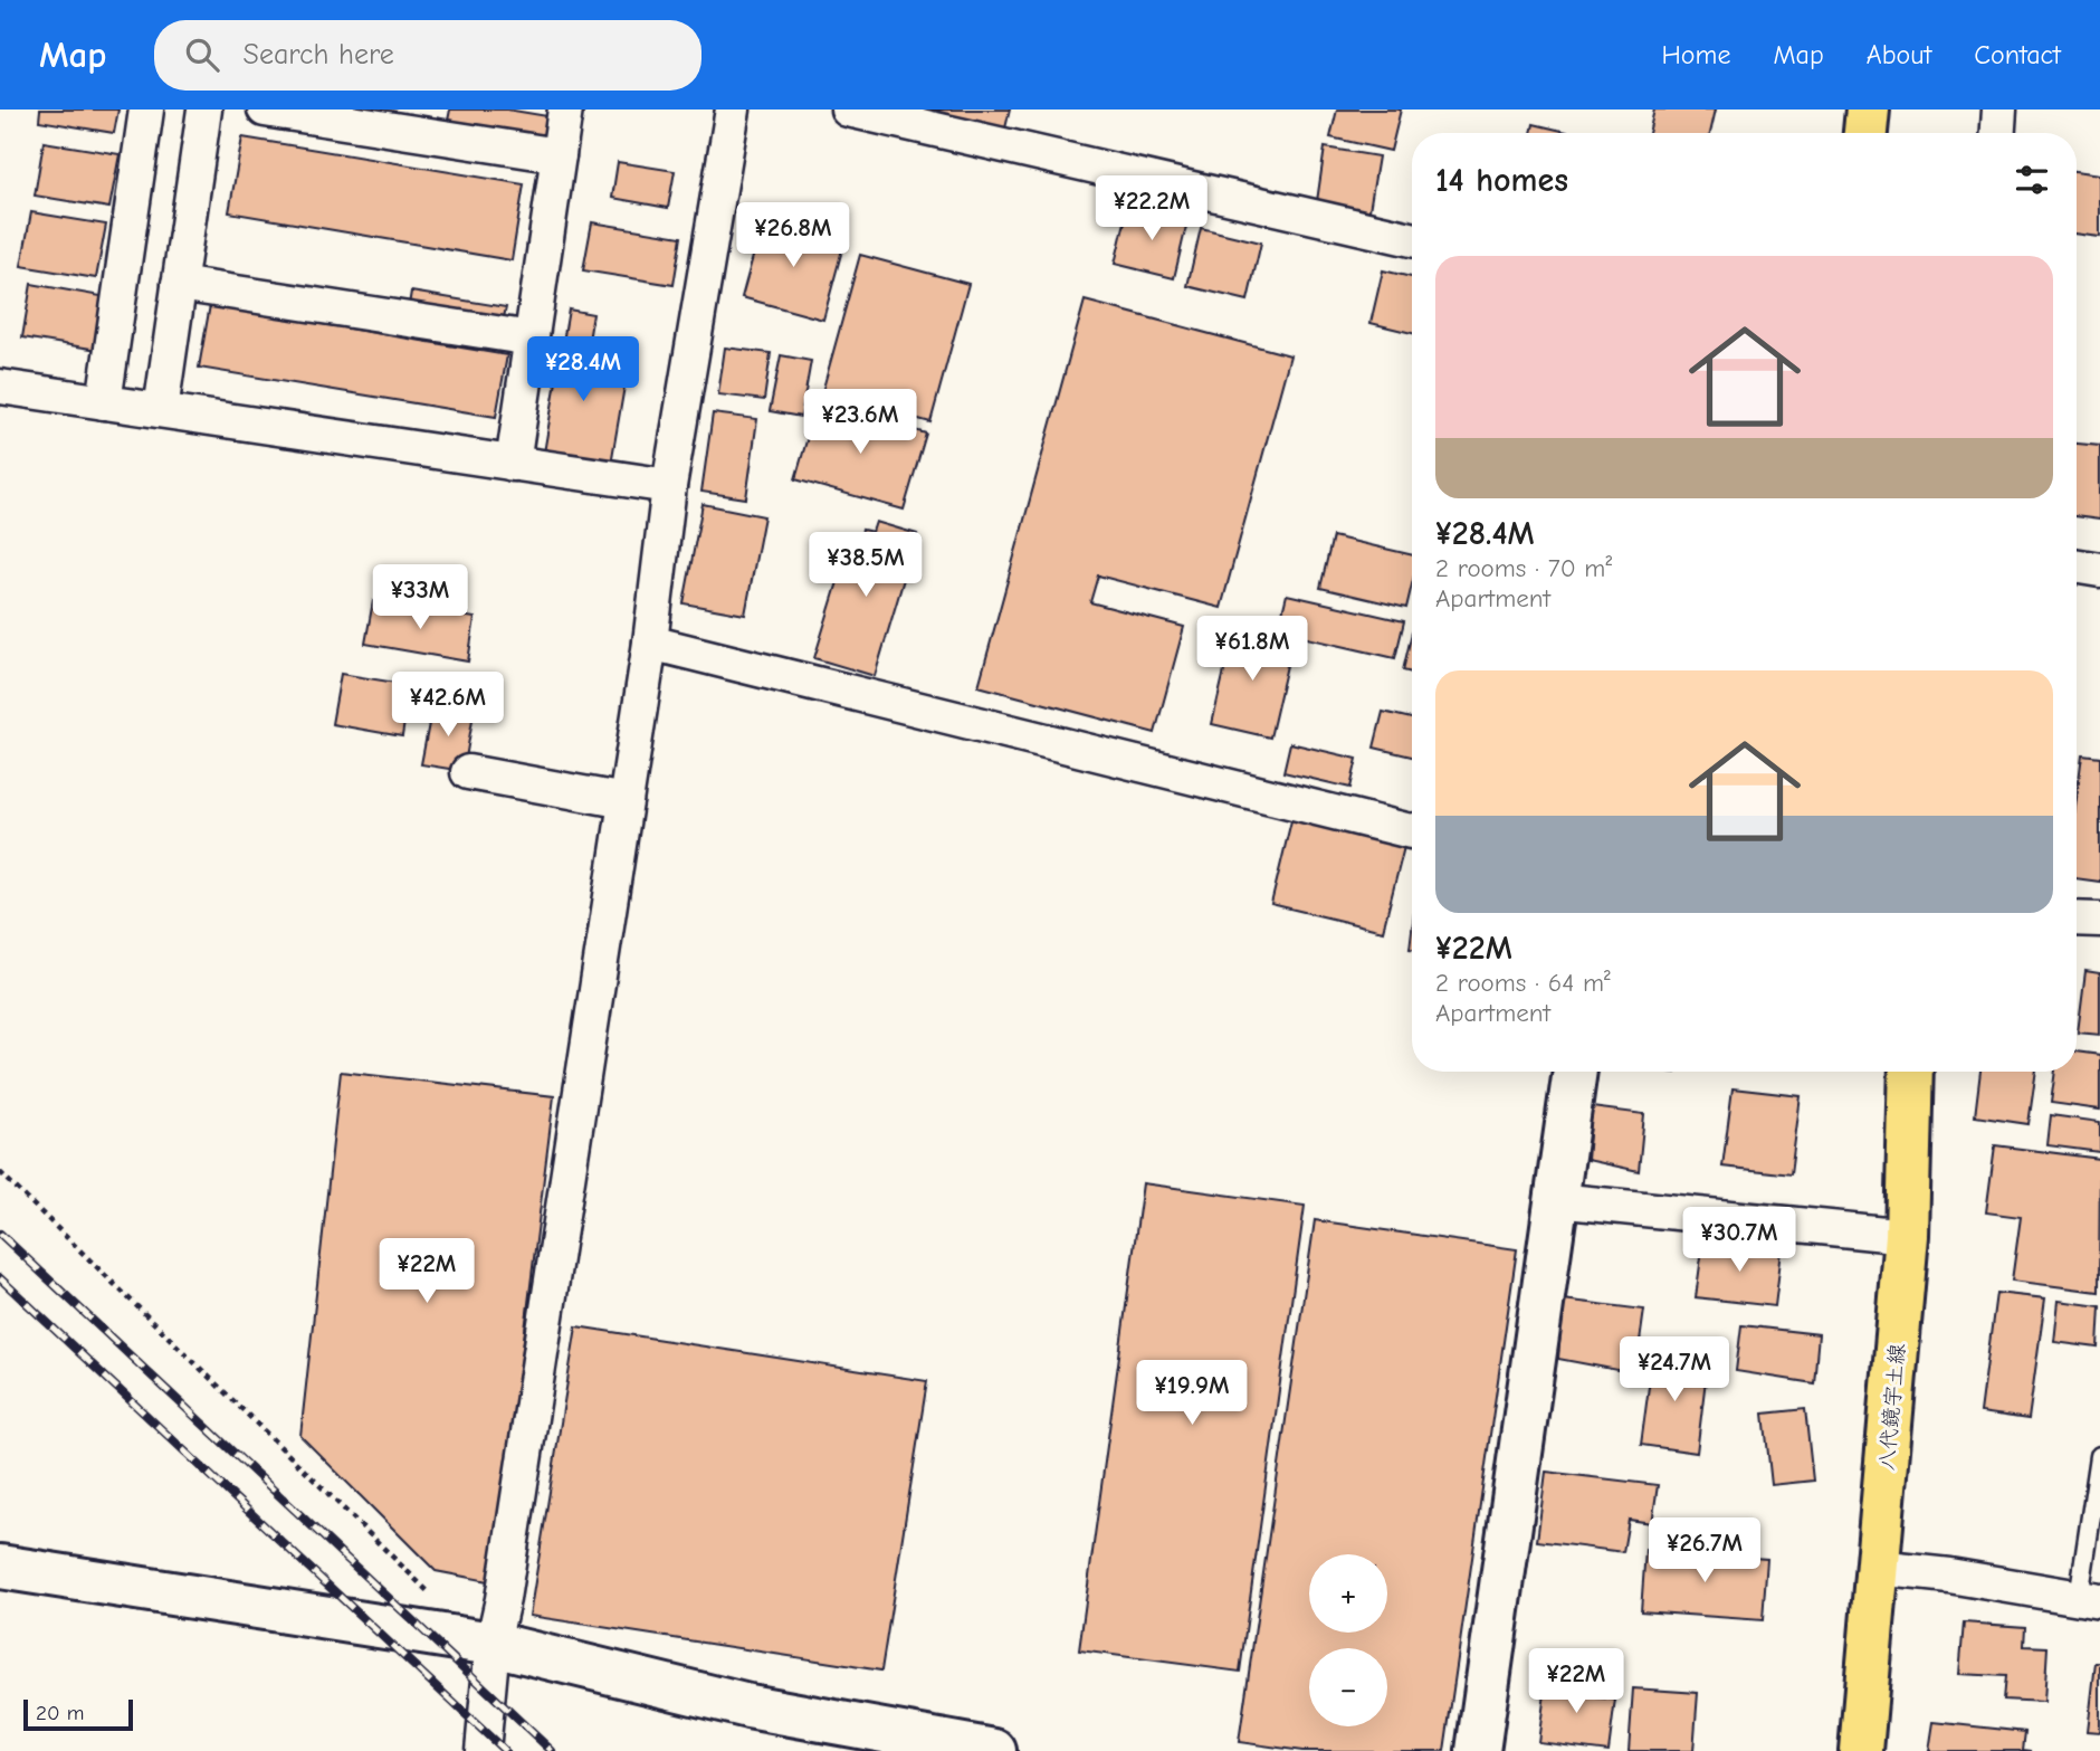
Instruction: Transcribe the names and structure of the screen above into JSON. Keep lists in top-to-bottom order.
{
  "streets": {
    "main road": ["八代鏡宇土線"]
  },
  "scale_bar": "20 m",
  "page": {
    "header": "Map",
    "search": "Search here",
    "nav": [
      "Home",
      "Map",
      "About",
      "Contact"
    ],
    "heading": "14 homes",
    "price": [
      "¥22.2M",
      "¥26.8M",
      "¥28.4M",
      "¥23.6M",
      "¥38.5M",
      "¥33M",
      "¥61.8M",
      "¥42.6M",
      "¥30.7M",
      "¥22M",
      "¥24.7M",
      "¥19.9M",
      "¥26.7M",
      "¥22M"
    ],
    "list": [
      {
        "name": "¥28.4M",
        "note": "2 rooms · 70 m² · Apartment"
      },
      {
        "name": "¥22M",
        "note": "2 rooms · 64 m² · Apartment"
      }
    ],
    "map_buttons": ["+", "−"],
    "scale": "20 m"
  }
}
